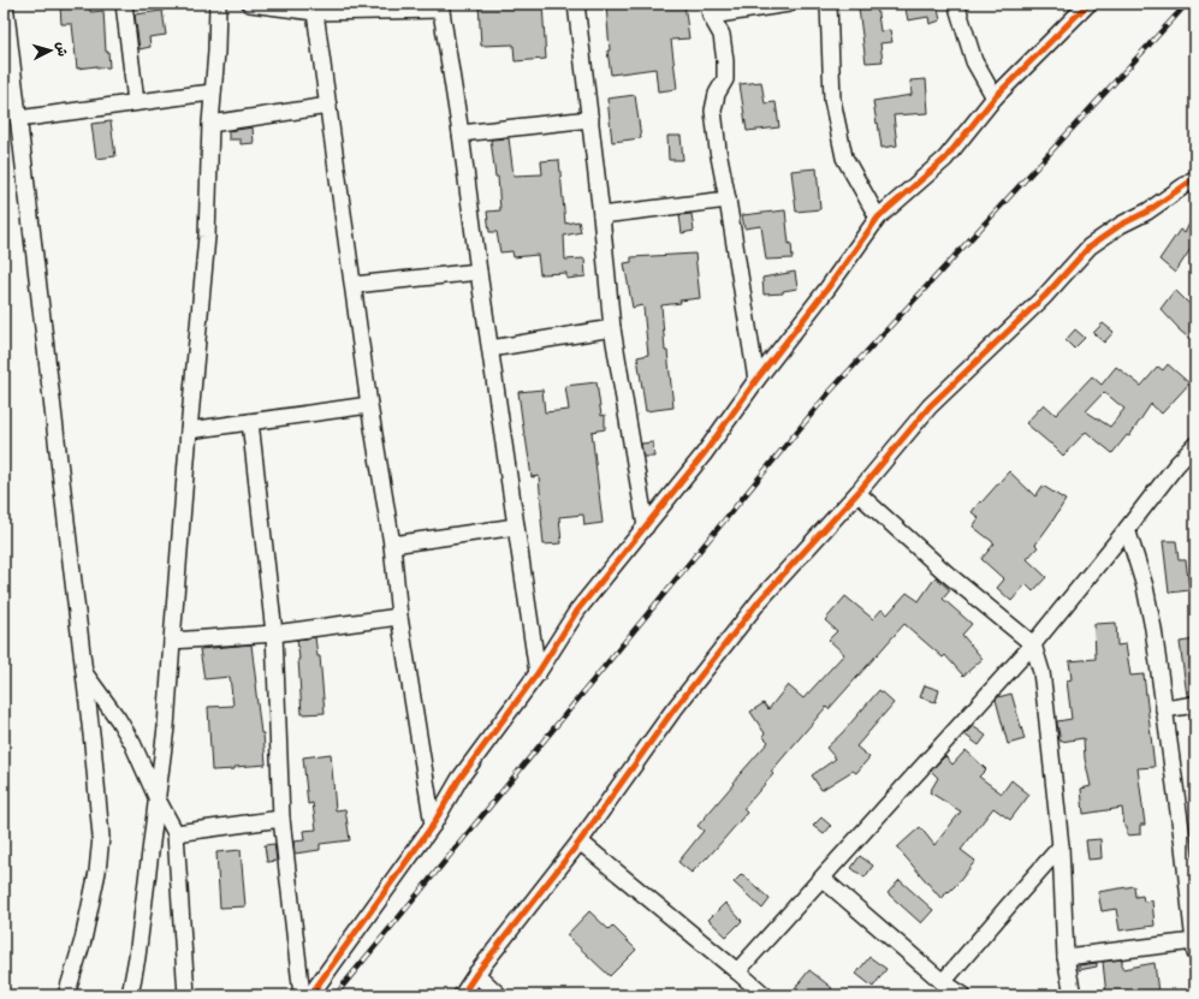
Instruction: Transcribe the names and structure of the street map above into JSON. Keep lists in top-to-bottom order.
{
  "north": "right"
}
